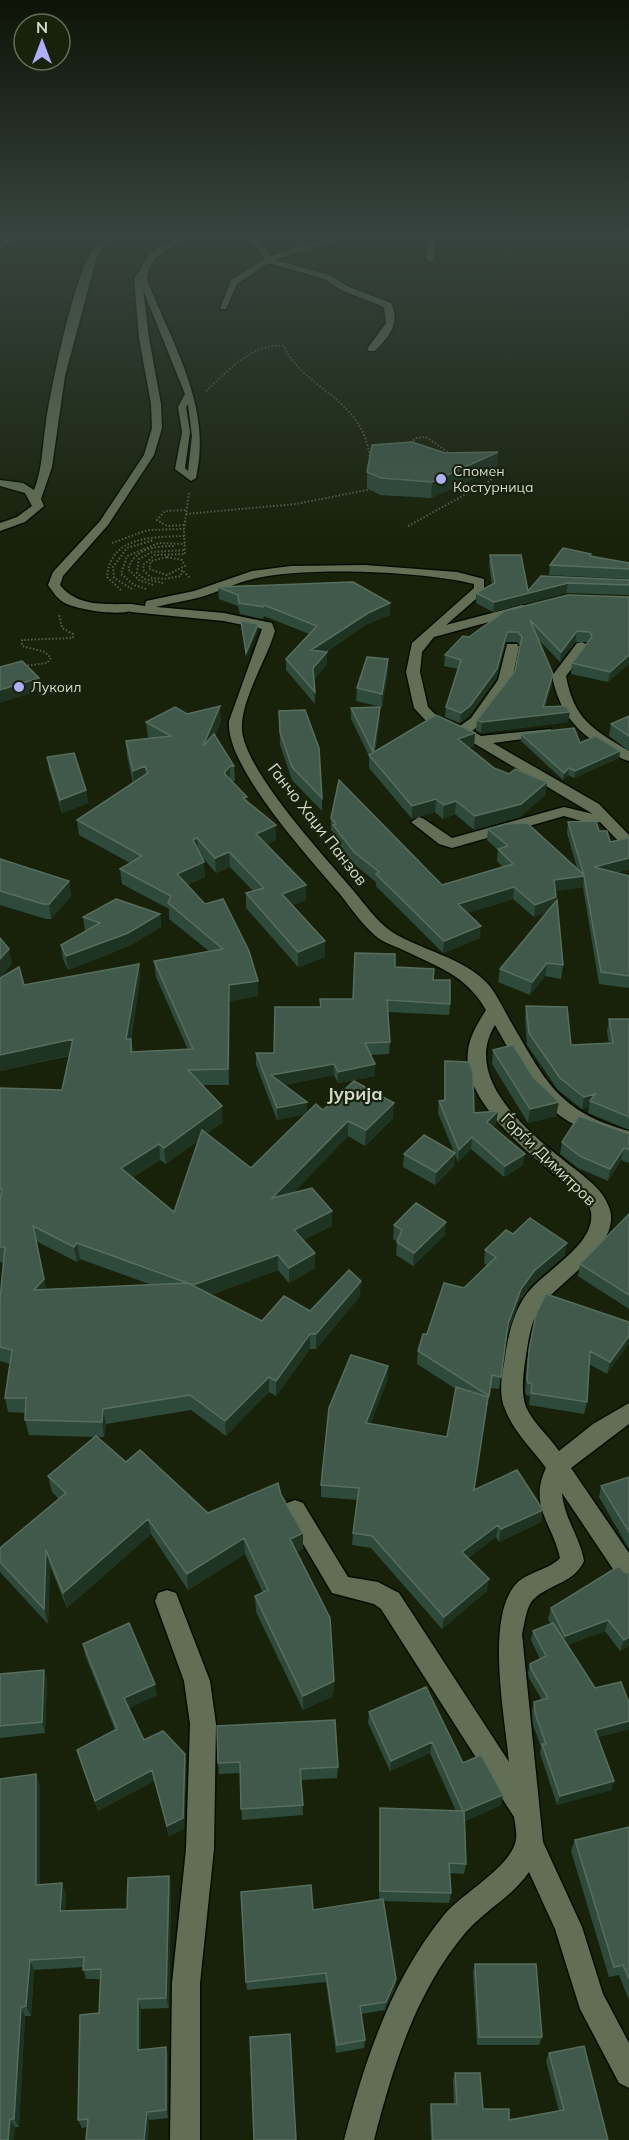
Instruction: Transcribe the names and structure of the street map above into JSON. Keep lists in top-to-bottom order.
{
  "streets": {
    "street": ["Ганчо Хаџи Панзов", "Ѓорѓи Димитров"]
  },
  "crossings": [
    ["Ганчо Хаџи Панзов", "Ѓорѓи Димитров"]
  ],
  "districts": ["Јурија"],
  "places": ["Спомен Костурница", "Лукоил"],
  "north": "top"
}
